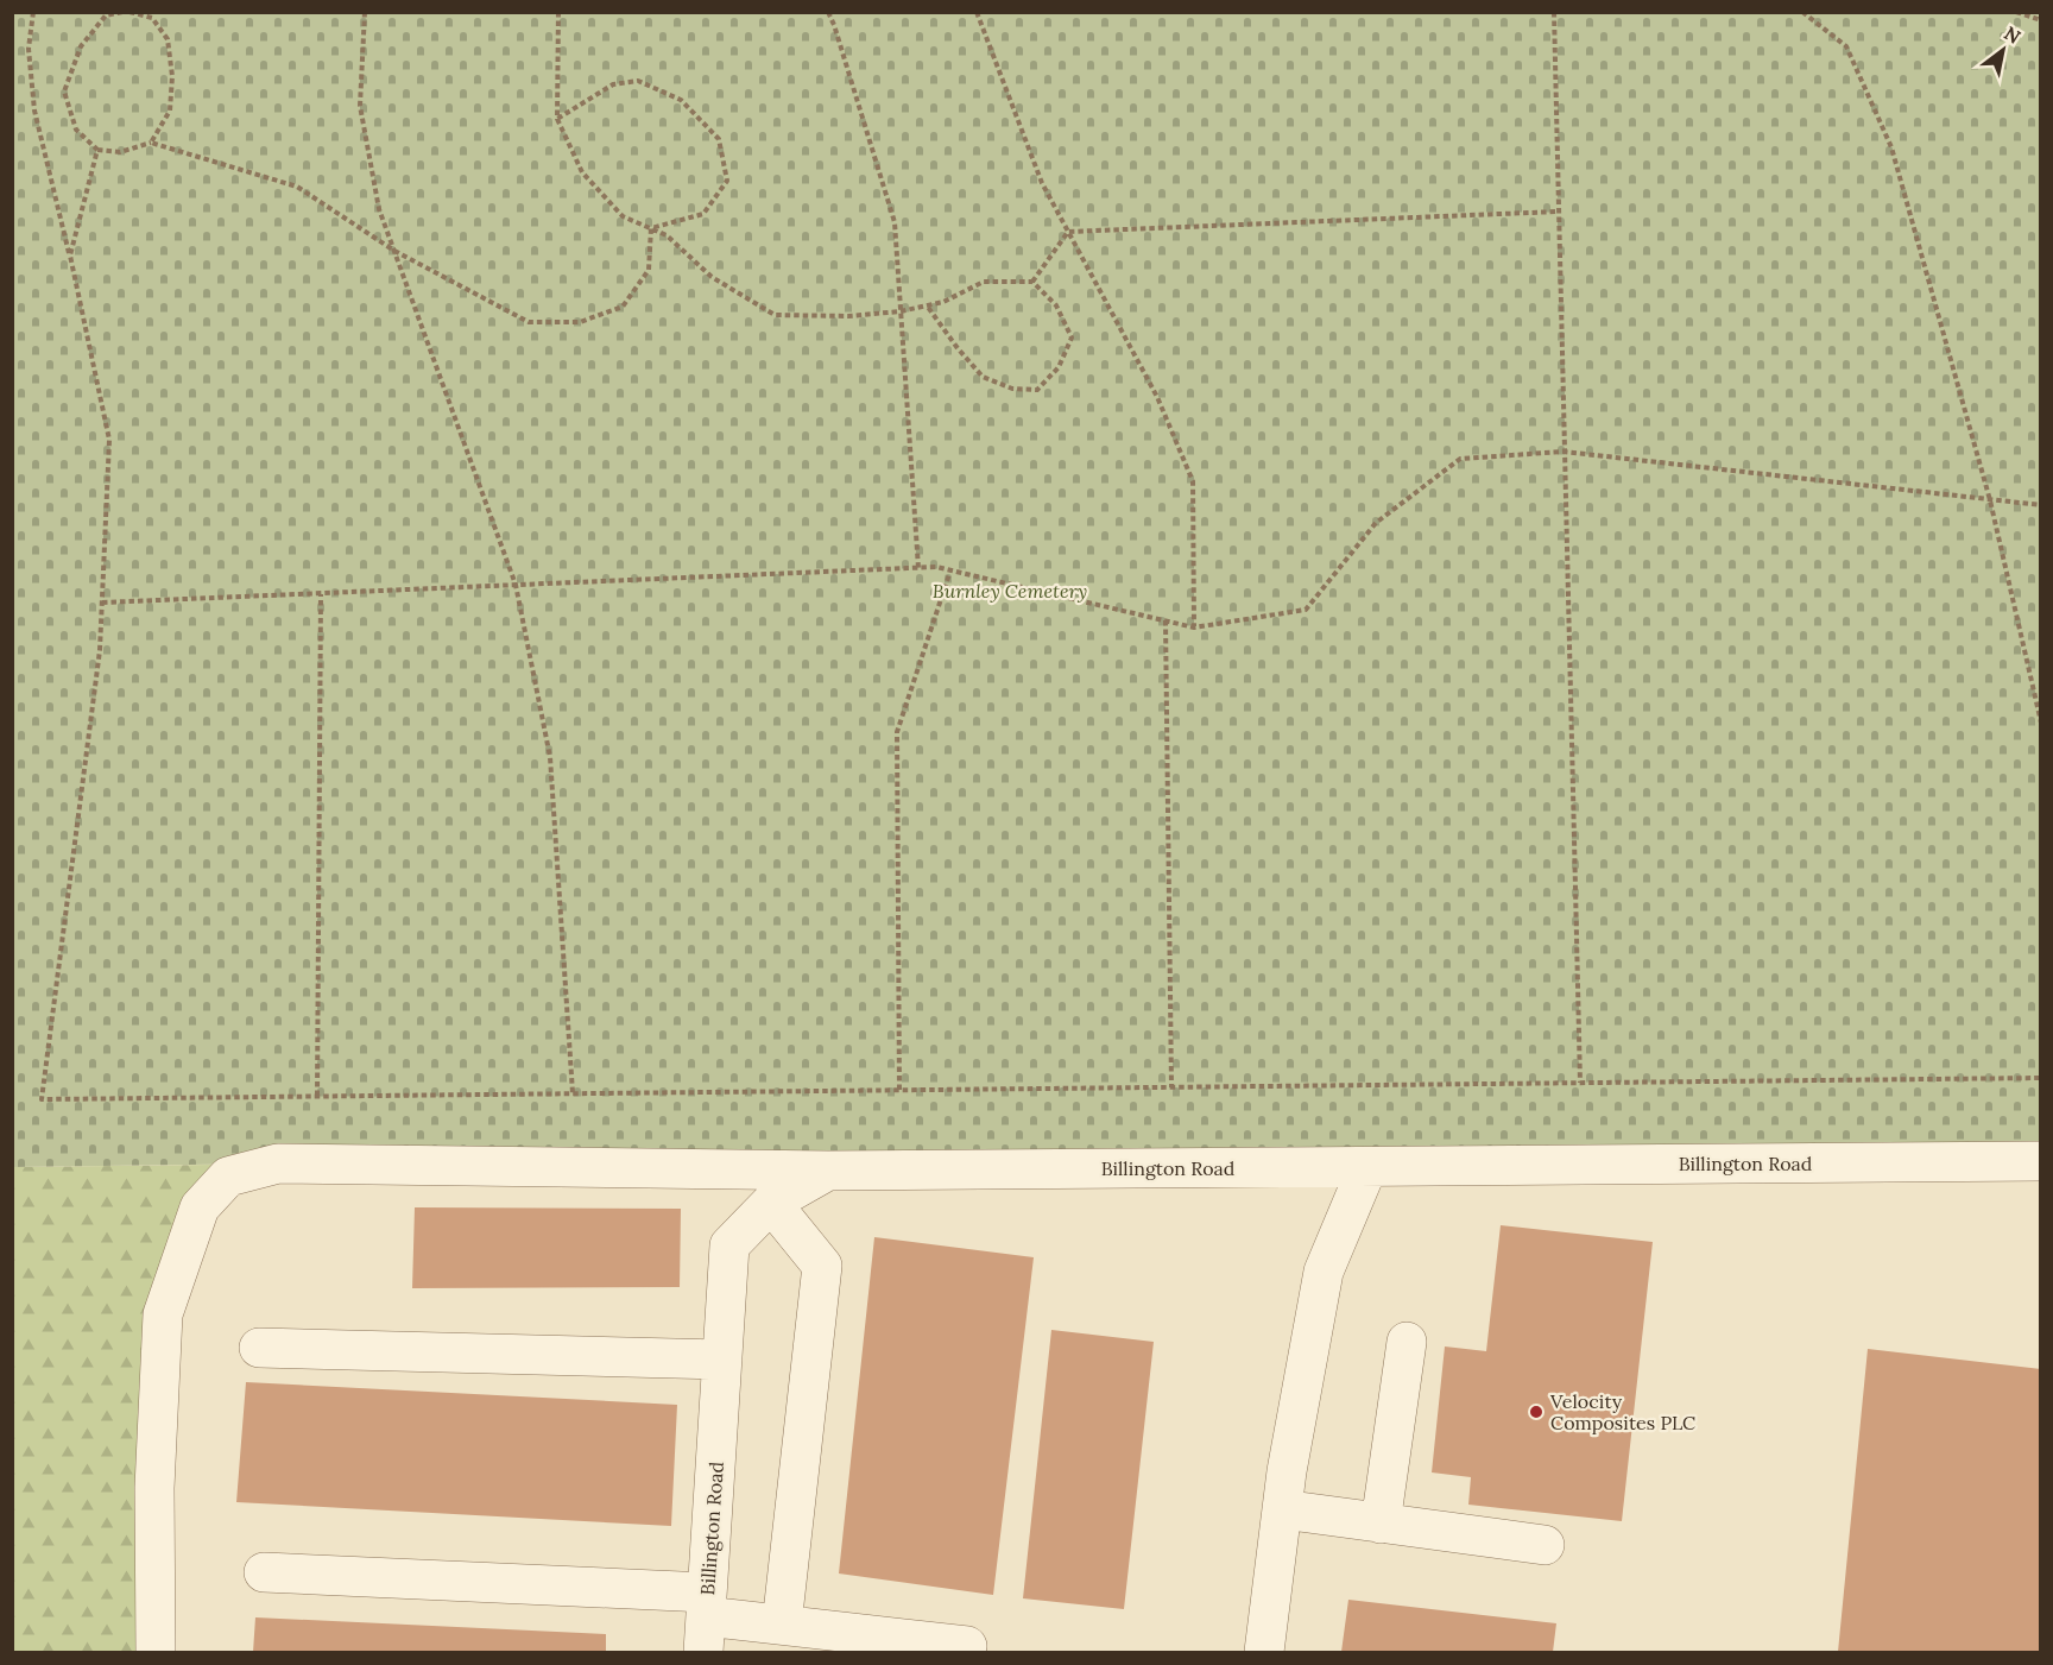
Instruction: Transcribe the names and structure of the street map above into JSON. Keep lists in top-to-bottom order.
{
  "streets": {
    "street": ["Billington Road"]
  },
  "parks": ["Burnley Cemetery"],
  "places": ["Velocity Composites PLC"],
  "north": "top right"
}
